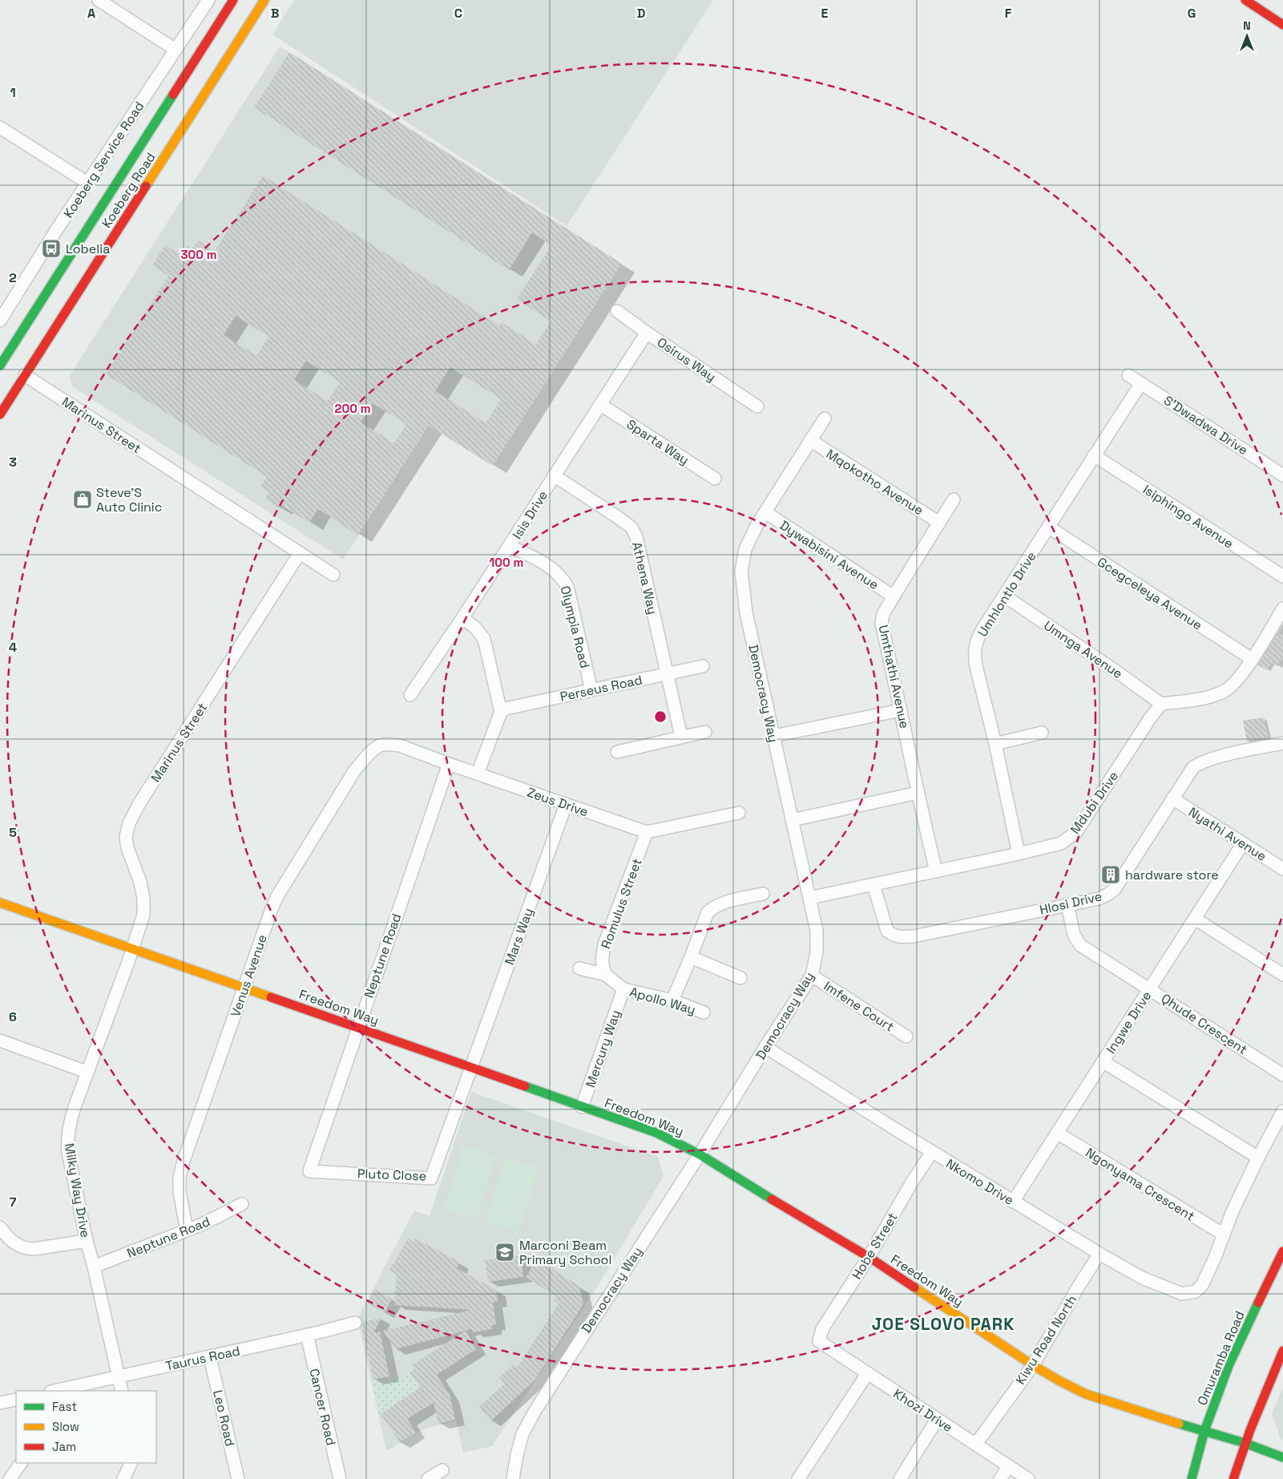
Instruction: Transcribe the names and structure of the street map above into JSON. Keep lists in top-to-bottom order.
{
  "streets": {
    "street": [
      "Koeberg Service Road",
      "Koeberg Road",
      "Osirus Way",
      "Marinus Street",
      "S'Dwadwa Drive",
      "Sparta Way",
      "Mqokotho Avenue",
      "Isis Drive",
      "Isiphingo Avenue",
      "Dywabisini Avenue",
      "Athena Way",
      "Gcegceleya Avenue",
      "Umhlontlo Drive",
      "Olympia Road",
      "Umnga Avenue",
      "Umthathi Avenue",
      "Perseus Road",
      "Democracy Way",
      "Zeus Drive",
      "Mdubi Drive",
      "Nyathi Avenue",
      "Hlosi Drive",
      "Romulus Street",
      "Mars Way",
      "Neptune Road",
      "Venus Avenue",
      "Apollo Way",
      "Imfene Court",
      "Freedom Way",
      "Ingwe Drive",
      "Qhude Crescent",
      "Mercury Way",
      "Pluto Close",
      "Nkomo Drive",
      "Ngonyama Crescent",
      "Milky Way Drive",
      "Hobe Street",
      "Kiwu Road North",
      "Taurus Road",
      "Omuramba Road",
      "Cancer Road",
      "Khozi Drive",
      "Leo Road"
    ]
  },
  "crossings": [
    ["Koeberg Road", "Marinus Street"],
    ["Osirus Way", "Isis Drive"],
    ["Marinus Street", "Freedom Way"],
    ["Marinus Street", "Milky Way Drive"],
    ["S'Dwadwa Drive", "Umhlontlo Drive"],
    ["Sparta Way", "Isis Drive"],
    ["Mqokotho Avenue", "Umthathi Avenue"],
    ["Mqokotho Avenue", "Democracy Way"],
    ["Isis Drive", "Athena Way"],
    ["Isis Drive", "Olympia Road"],
    ["Isiphingo Avenue", "Umhlontlo Drive"],
    ["Dywabisini Avenue", "Umthathi Avenue"],
    ["Dywabisini Avenue", "Democracy Way"],
    ["Athena Way", "Perseus Road"],
    ["Gcegceleya Avenue", "Umhlontlo Drive"],
    ["Umhlontlo Drive", "Umnga Avenue"],
    ["Umhlontlo Drive", "Mdubi Drive"],
    ["Olympia Road", "Perseus Road"],
    ["Umnga Avenue", "Mdubi Drive"],
    ["Umthathi Avenue", "Mdubi Drive"],
    ["Democracy Way", "Mdubi Drive"],
    ["Democracy Way", "Imfene Court"],
    ["Democracy Way", "Freedom Way"],
    ["Democracy Way", "Nkomo Drive"],
    ["Zeus Drive", "Romulus Street"],
    ["Zeus Drive", "Mars Way"],
    ["Zeus Drive", "Neptune Road"],
    ["Zeus Drive", "Venus Avenue"],
    ["Mdubi Drive", "Hlosi Drive"],
    ["Nyathi Avenue", "Hlosi Drive"],
    ["Nyathi Avenue", "Ingwe Drive"],
    ["Hlosi Drive", "Qhude Crescent"],
    ["Romulus Street", "Apollo Way"],
    ["Mars Way", "Freedom Way"],
    ["Mars Way", "Pluto Close"],
    ["Neptune Road", "Venus Avenue"],
    ["Neptune Road", "Freedom Way"],
    ["Neptune Road", "Pluto Close"],
    ["Neptune Road", "Milky Way Drive"],
    ["Venus Avenue", "Freedom Way"],
    ["Apollo Way", "Mercury Way"],
    ["Freedom Way", "Mercury Way"],
    ["Freedom Way", "Pluto Close"],
    ["Freedom Way", "Milky Way Drive"],
    ["Freedom Way", "Hobe Street"],
    ["Freedom Way", "Kiwu Road North"],
    ["Freedom Way", "Omuramba Road"],
    ["Ingwe Drive", "Qhude Crescent"],
    ["Ingwe Drive", "Nkomo Drive"],
    ["Ingwe Drive", "Ngonyama Crescent"],
    ["Nkomo Drive", "Ngonyama Crescent"],
    ["Nkomo Drive", "Hobe Street"],
    ["Nkomo Drive", "Kiwu Road North"],
    ["Milky Way Drive", "Taurus Road"],
    ["Hobe Street", "Khozi Drive"],
    ["Kiwu Road North", "Khozi Drive"],
    ["Taurus Road", "Cancer Road"],
    ["Taurus Road", "Leo Road"]
  ],
  "districts": ["JOE SLOVO PARK"],
  "places": {
    "bus stop": ["Lobelia"],
    "shop": ["Steve'S Auto Clinic"],
    "building": ["hardware store"],
    "school or university": ["Marconi Beam Primary School"]
  },
  "legend": ["Fast", "Slow", "Jam"],
  "north": "top",
  "grid": {
    "columns": [
      "A",
      "B",
      "C",
      "D",
      "E",
      "F",
      "G"
    ],
    "rows": [
      "1",
      "2",
      "3",
      "4",
      "5",
      "6",
      "7"
    ]
  },
  "rings": ["300 m", "200 m", "100 m"]
}
